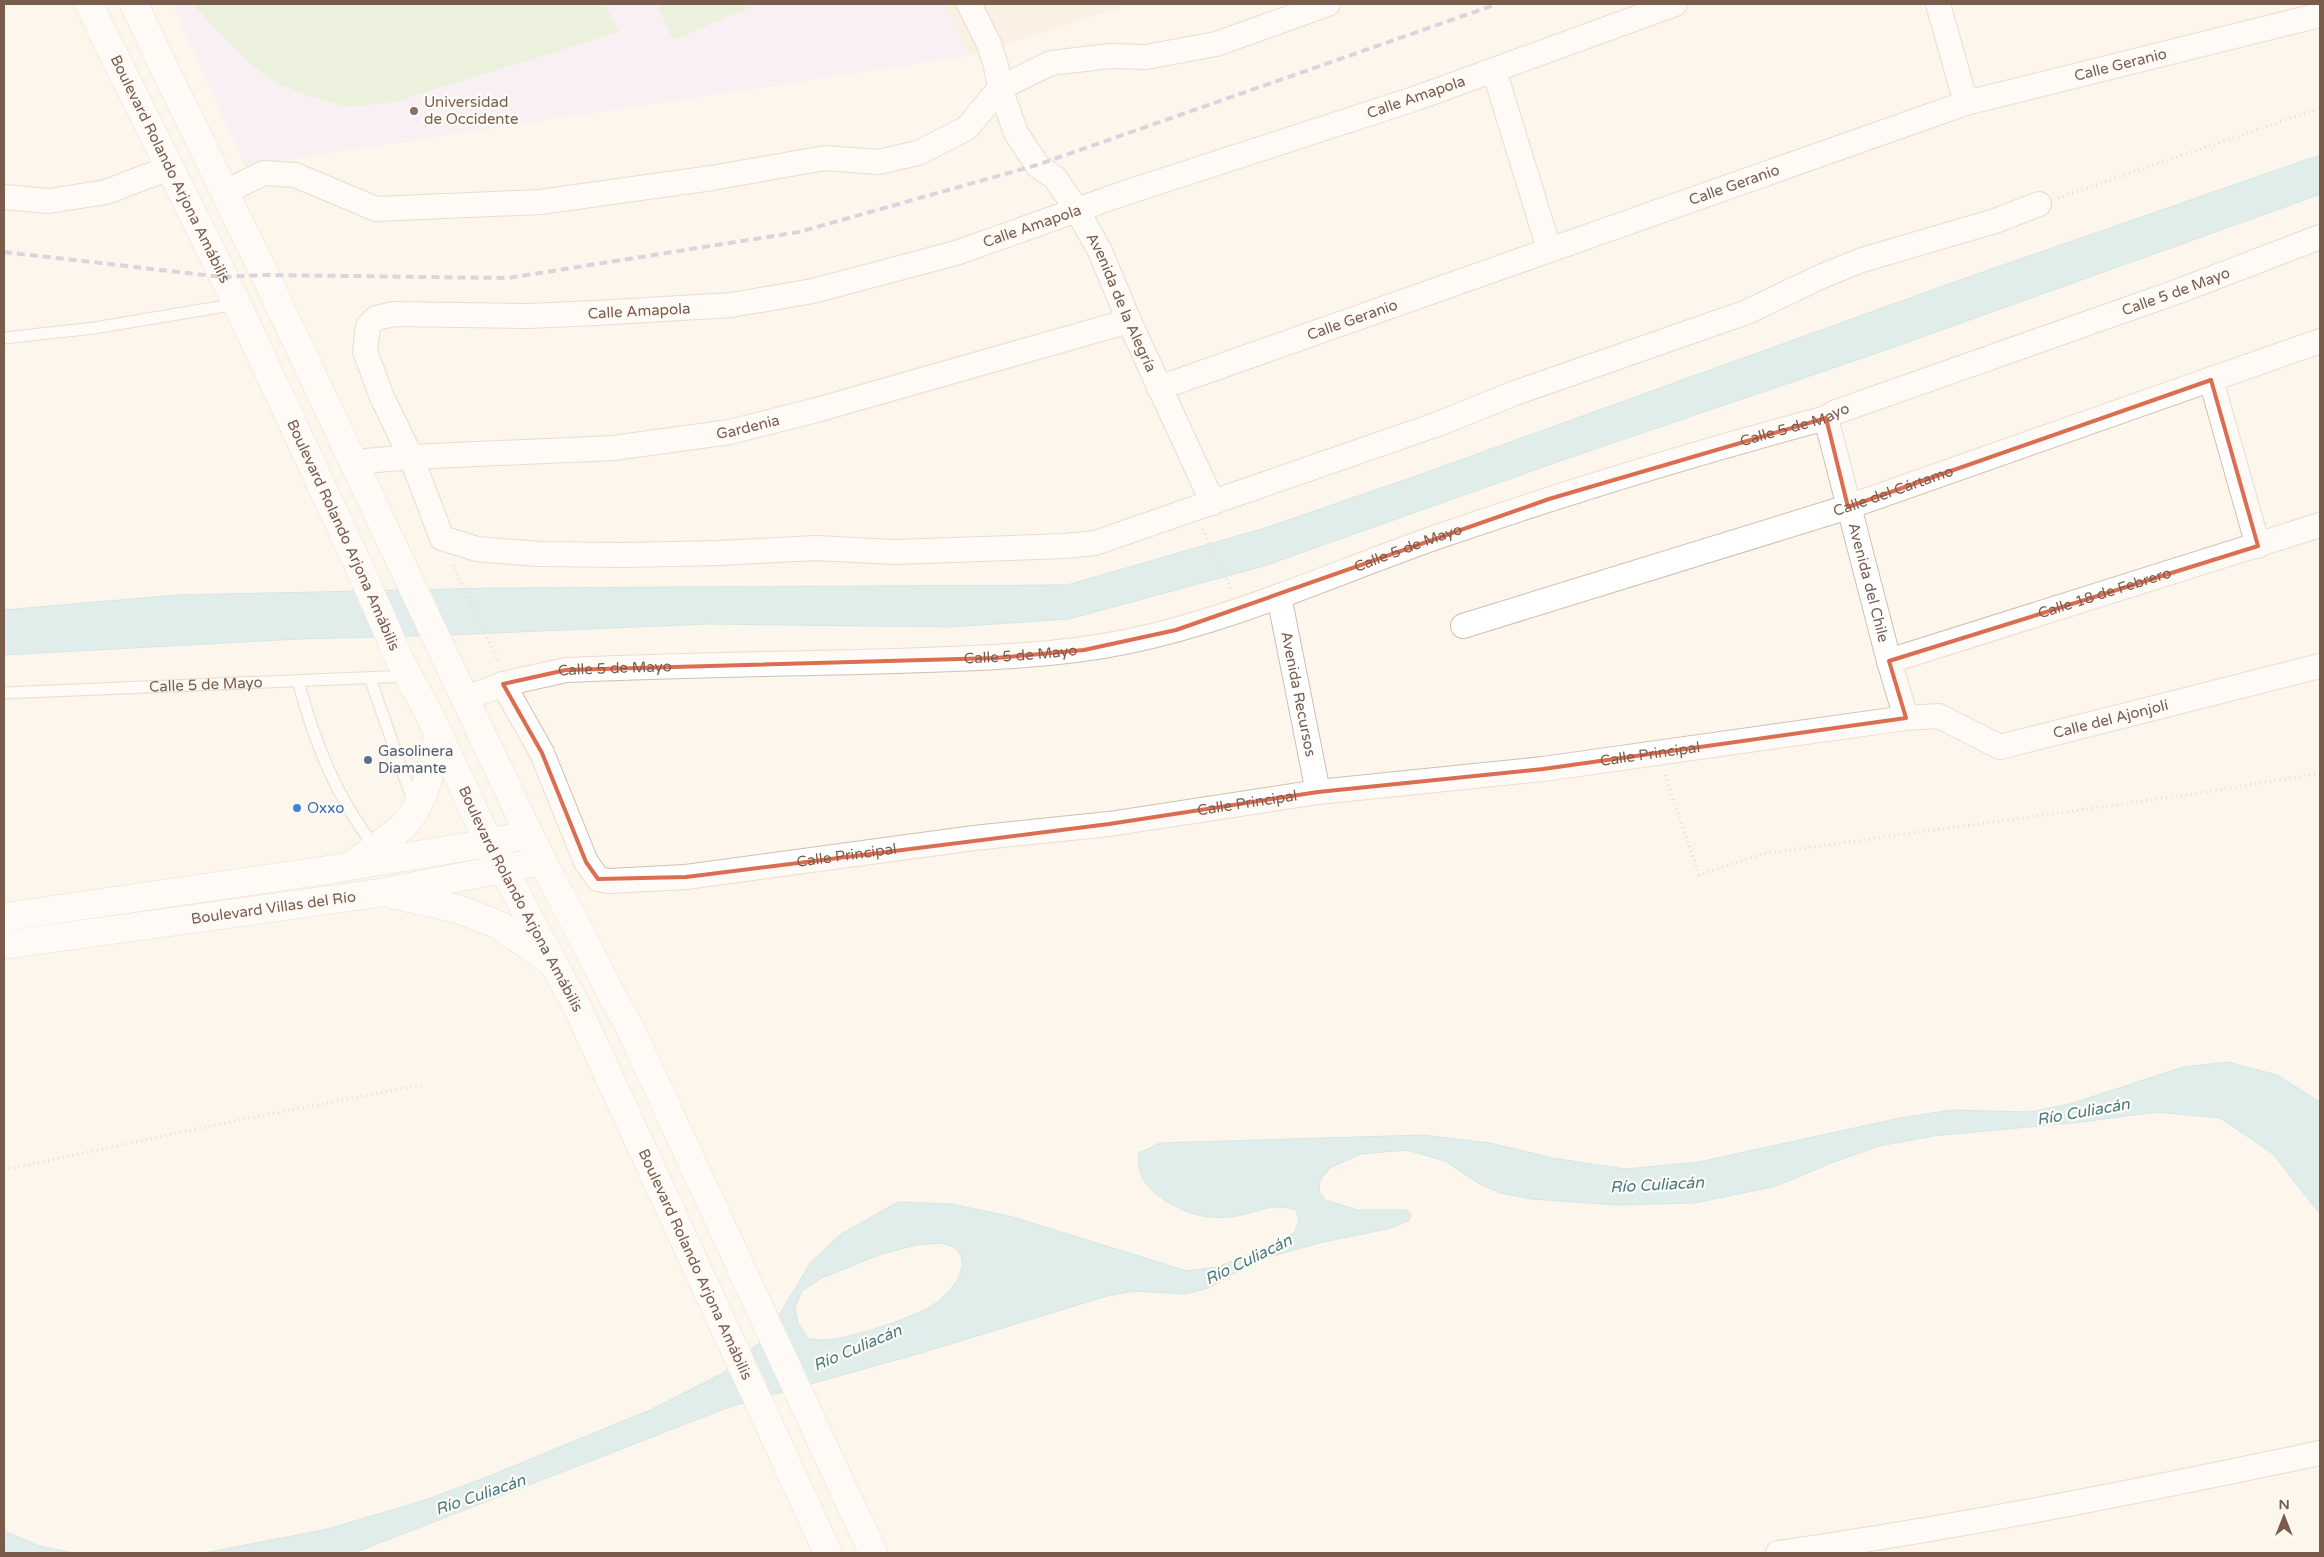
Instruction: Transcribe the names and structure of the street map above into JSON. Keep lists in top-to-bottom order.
{
  "streets": {
    "main road": ["Boulevard Rolando Arjona Amábilis", "Boulevard Villas del Río"],
    "street": [
      "Calle Geranio",
      "Calle Amapola",
      "Calle 5 de Mayo",
      "Avenida de la Alegría",
      "Gardenia",
      "Calle del Cártamo",
      "Avenida del Chile",
      "Calle 18 de Febrero",
      "Avenida Recursos",
      "Calle del Ajonjolí",
      "Calle Principal"
    ]
  },
  "crossings": [
    ["Calle Geranio", "Avenida de la Alegría"],
    ["Calle Amapola", "Avenida de la Alegría"],
    ["Calle Amapola", "Gardenia"],
    ["Boulevard Rolando Arjona Amábilis", "Calle 5 de Mayo"],
    ["Boulevard Rolando Arjona Amábilis", "Boulevard Villas del Río"],
    ["Calle 5 de Mayo", "Avenida del Chile"],
    ["Calle 5 de Mayo", "Avenida Recursos"],
    ["Calle 5 de Mayo", "Calle Principal"],
    ["Avenida de la Alegría", "Gardenia"],
    ["Calle del Cártamo", "Avenida del Chile"],
    ["Avenida del Chile", "Calle 18 de Febrero"],
    ["Avenida del Chile", "Calle del Ajonjolí"],
    ["Avenida del Chile", "Calle Principal"],
    ["Avenida Recursos", "Calle Principal"],
    ["Calle del Ajonjolí", "Calle Principal"]
  ],
  "water": ["Río Culiacán"],
  "places": ["Universidad de Occidente", "Gasolinera Diamante", "Oxxo"],
  "north": "top"
}
